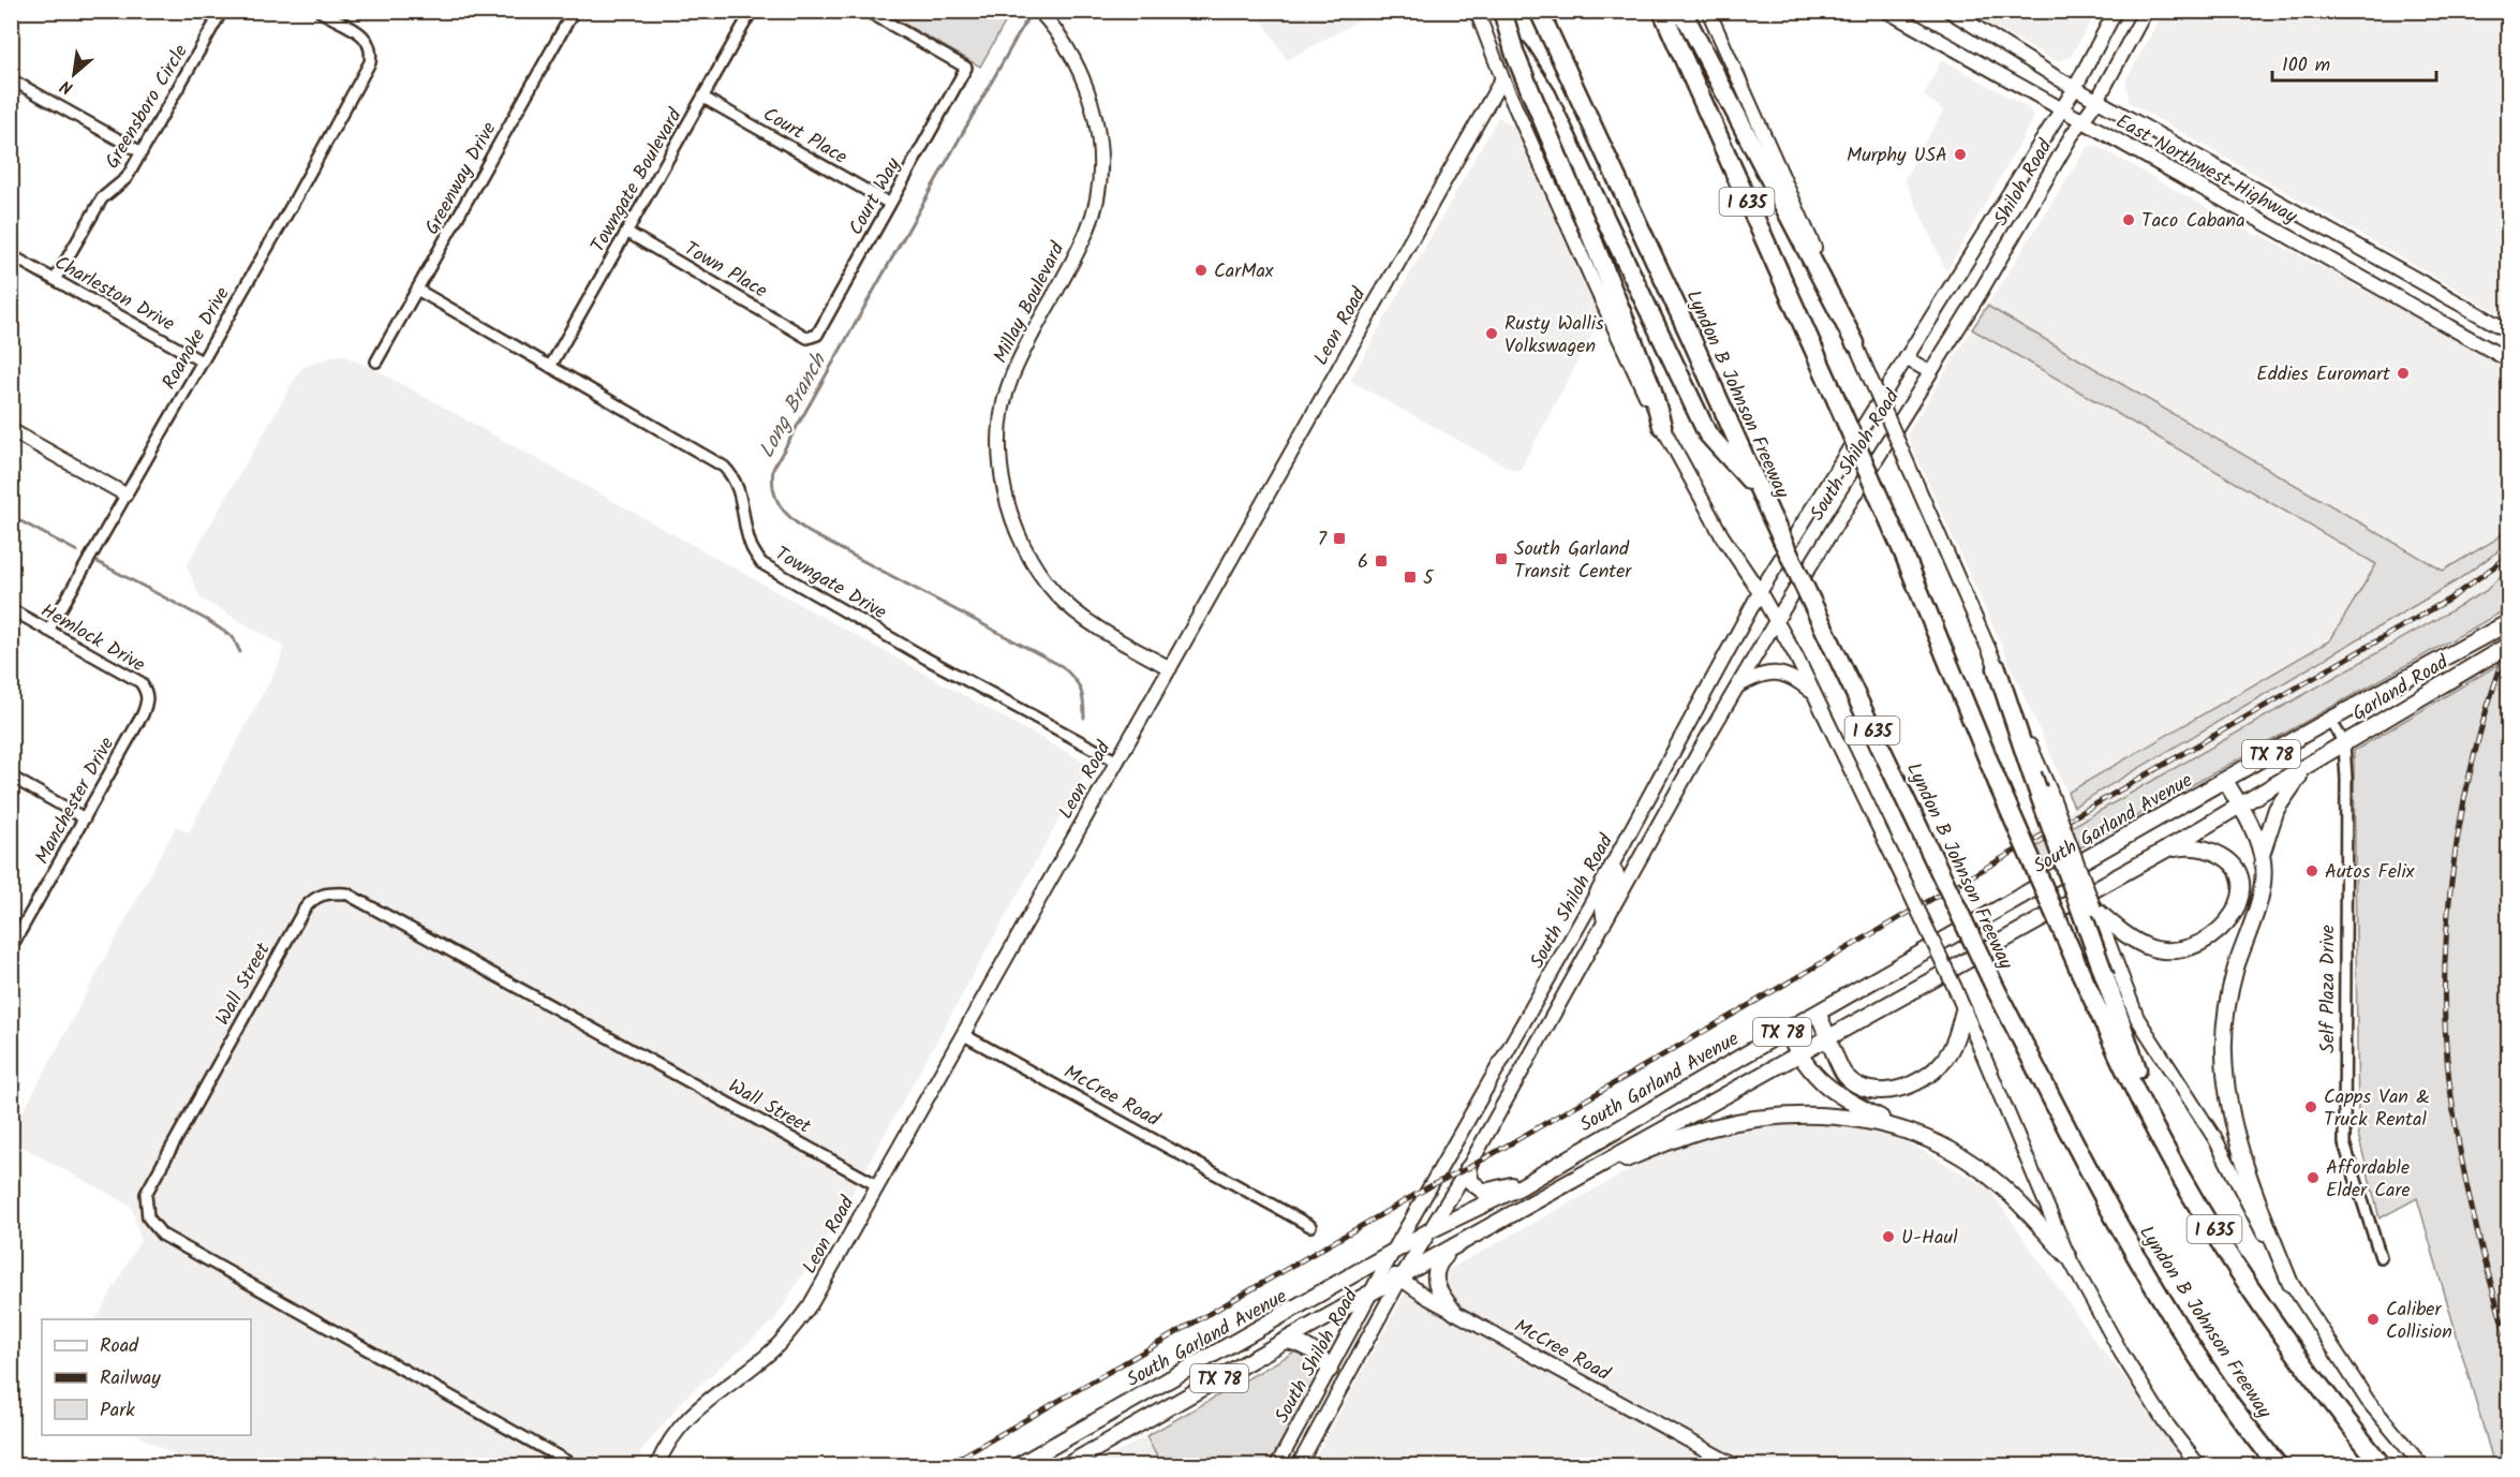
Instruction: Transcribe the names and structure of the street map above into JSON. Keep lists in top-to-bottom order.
{
  "streets": {
    "highway": ["I 635", "Lyndon B Johnson Freeway"],
    "main road": [
      "East Northwest Highway",
      "Shiloh Road",
      "Millay Boulevard",
      "Leon Road",
      "South Shiloh Road",
      "Garland Road",
      "TX 78",
      "South Garland Avenue",
      "McCree Road"
    ],
    "street": [
      "Greensboro Circle",
      "Court Place",
      "Greenway Drive",
      "Towngate Boulevard",
      "Court Way",
      "Town Place",
      "Charleston Drive",
      "Roanoke Drive",
      "Towngate Drive",
      "Hemlock Drive",
      "Manchester Drive",
      "Wall Street",
      "Self Plaza Drive"
    ]
  },
  "crossings": [
    ["Greensboro Circle", "Charleston Drive"],
    ["Court Place", "Towngate Boulevard"],
    ["Court Place", "Court Way"],
    ["East Northwest Highway", "Shiloh Road"],
    ["Greenway Drive", "Towngate Drive"],
    ["Towngate Boulevard", "Town Place"],
    ["Towngate Boulevard", "Towngate Drive"],
    ["Shiloh Road", "South Shiloh Road"],
    ["Court Way", "Town Place"],
    ["Charleston Drive", "Roanoke Drive"],
    ["Millay Boulevard", "Leon Road"],
    ["Leon Road", "Towngate Drive"],
    ["Leon Road", "Wall Street"],
    ["Leon Road", "McCree Road"],
    ["Roanoke Drive", "Hemlock Drive"],
    ["South Shiloh Road", "TX 78"],
    ["South Shiloh Road", "South Garland Avenue"],
    ["South Shiloh Road", "McCree Road"],
    ["Hemlock Drive", "Manchester Drive"],
    ["Garland Road", "TX 78"],
    ["Garland Road", "South Garland Avenue"],
    ["Garland Road", "Self Plaza Drive"],
    ["TX 78", "McCree Road"],
    ["South Garland Avenue", "McCree Road"]
  ],
  "water": ["Long Branch"],
  "places": {
    "other": [
      "Murphy USA",
      "Taco Cabana",
      "CarMax",
      "Rusty Wallis Volkswagen",
      "Eddies Euromart",
      "Autos Felix",
      "Capps Van & Truck Rental",
      "Affordable Elder Care",
      "U-Haul",
      "Caliber Collision"
    ],
    "transit": [
      "7",
      "South Garland Transit Center",
      "6",
      "5"
    ]
  },
  "legend": ["Road", "Railway", "Park"],
  "scale_bar": "100 m",
  "north": "bottom left"
}
